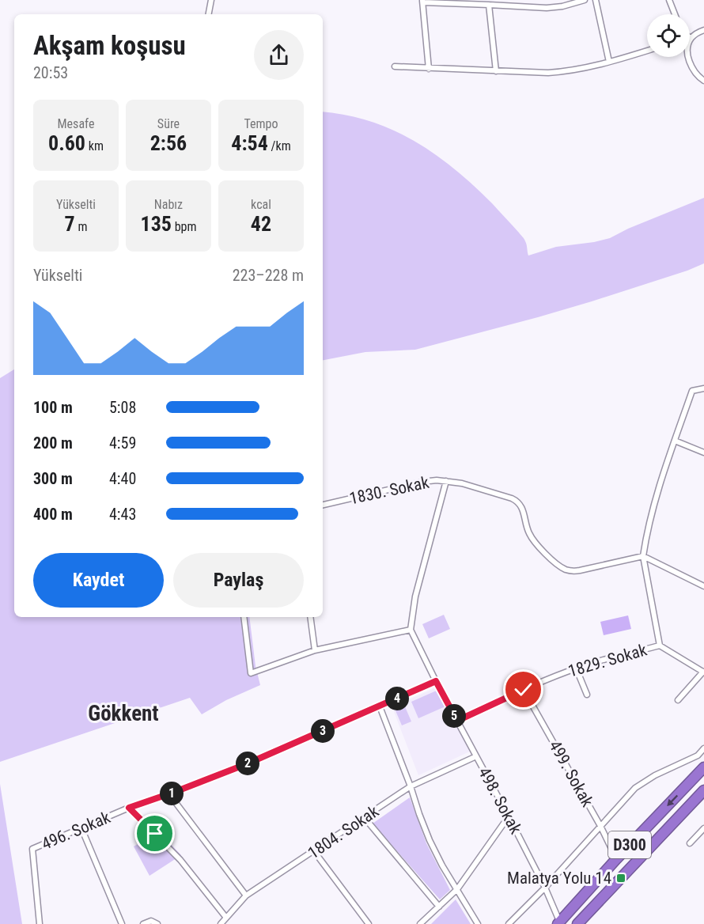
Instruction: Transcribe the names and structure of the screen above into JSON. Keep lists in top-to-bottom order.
{
  "streets": {
    "highway": ["D300"],
    "street": [
      "1830. Sokak",
      "1829. Sokak",
      "499. Sokak",
      "498. Sokak",
      "496. Sokak",
      "1804. Sokak"
    ]
  },
  "crossings": [
    ["1829. Sokak", "499. Sokak"],
    ["1829. Sokak", "498. Sokak"],
    ["499. Sokak", "D300"],
    ["498. Sokak", "496. Sokak"],
    ["498. Sokak", "1804. Sokak"],
    ["498. Sokak", "D300"]
  ],
  "districts": ["Gökkent"],
  "places": {
    "transit": ["Malatya Yolu 14"]
  },
  "page": {
    "heading": ["Akşam koşusu", "20:53"],
    "stats": [
      ["Mesafe", "0.60 km"],
      ["Süre", "2:56"],
      ["Tempo", "4:54 /km"],
      ["Yükselti", "7 m"],
      ["Nabız", "135 bpm"],
      ["kcal", "42"]
    ],
    "chart": ["Yükselti", "223–228 m"],
    "list": [
      {
        "name": "100 m",
        "note": "5:08"
      },
      {
        "name": "200 m",
        "note": "4:59"
      },
      {
        "name": "300 m",
        "note": "4:40"
      },
      {
        "name": "400 m",
        "note": "4:43"
      }
    ],
    "buttons": ["Kaydet", "Paylaş"],
    "pins": [
      "4",
      "5",
      "3",
      "2",
      "1"
    ]
  }
}
